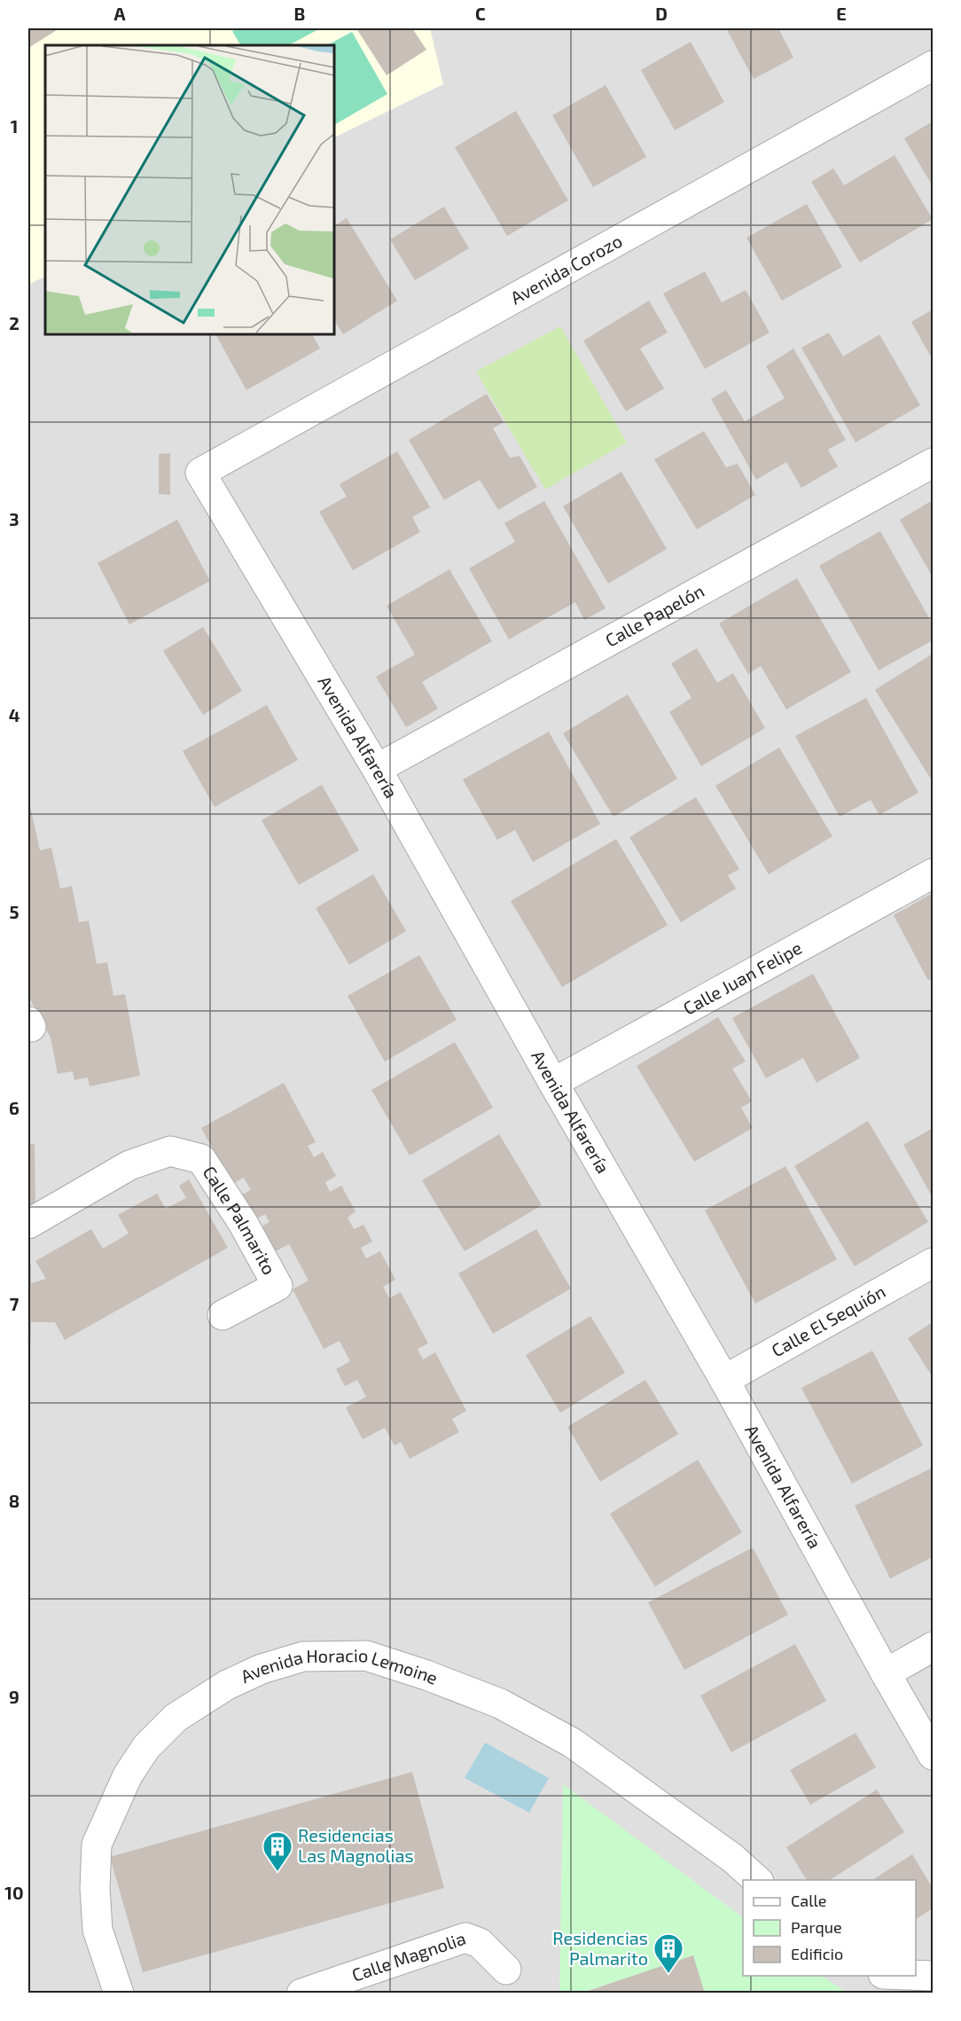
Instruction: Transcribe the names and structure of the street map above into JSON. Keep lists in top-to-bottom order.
{
  "streets": {
    "street": [
      "Avenida Corozo",
      "Calle Papelón",
      "Avenida Alfarería",
      "Calle Juan Felipe",
      "Calle Palmarito",
      "Calle El Sequión",
      "Avenida Horacio Lemoine",
      "Calle Magnolia"
    ]
  },
  "crossings": [
    ["Avenida Corozo", "Avenida Alfarería"],
    ["Calle Papelón", "Avenida Alfarería"],
    ["Avenida Alfarería", "Calle Juan Felipe"],
    ["Avenida Alfarería", "Calle El Sequión"]
  ],
  "places": {
    "building": ["Residencias Las Magnolias", "Residencias Palmarito"]
  },
  "legend": ["Calle", "Parque", "Edificio"],
  "grid": {
    "columns": [
      "A",
      "B",
      "C",
      "D",
      "E"
    ],
    "rows": [
      "1",
      "2",
      "3",
      "4",
      "5",
      "6",
      "7",
      "8",
      "9",
      "10"
    ]
  }
}
